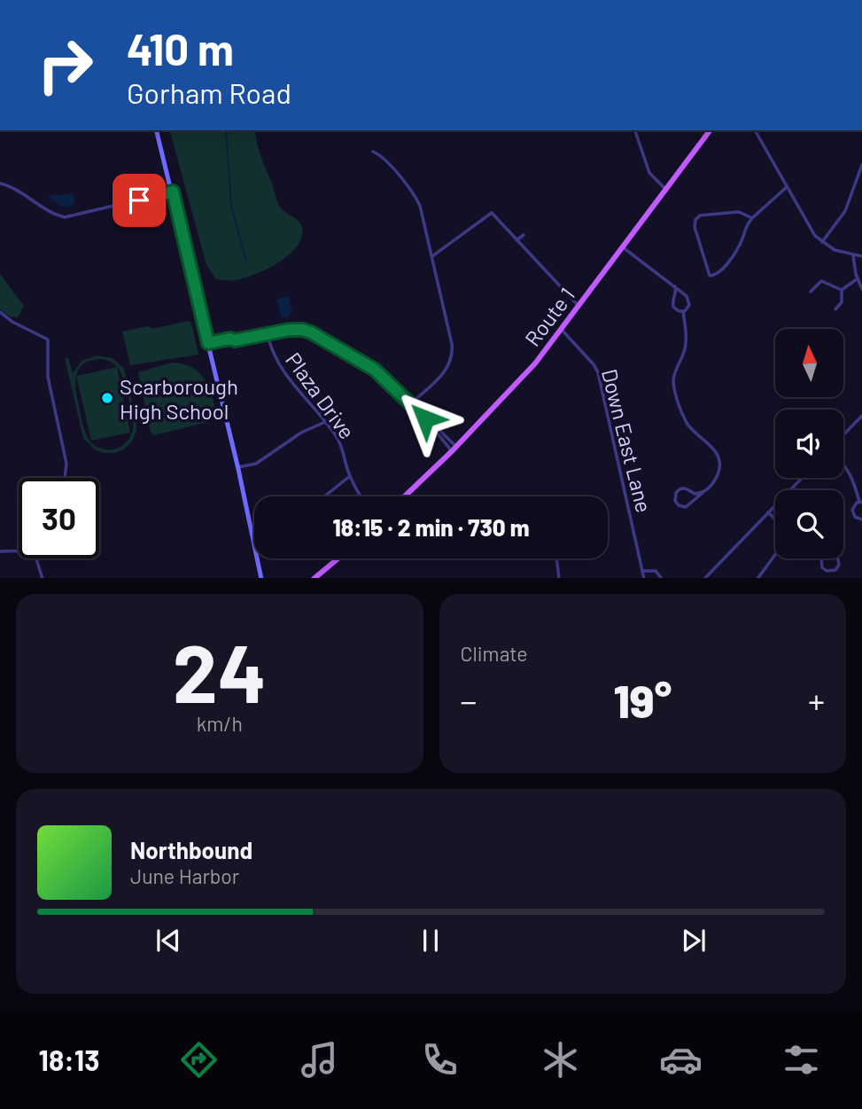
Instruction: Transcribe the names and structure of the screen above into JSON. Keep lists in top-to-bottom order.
{
  "streets": {
    "main road": ["Route 1"],
    "street": ["Plaza Drive", "Down East Lane"]
  },
  "crossings": [
    ["Route 1", "Down East Lane"]
  ],
  "places": ["Scarborough High School"],
  "north": "top",
  "page": {
    "turn": ["410 m", "Gorham Road"],
    "limit": "30",
    "trip": "18:15 · 2 min · 730 m",
    "tile": [
      ["24", "km/h"],
      "Climate"
    ],
    "heat": ["−", "19°", "+"],
    "song": ["Northbound", "June Harbor"],
    "tabs": "18:13"
  }
}
